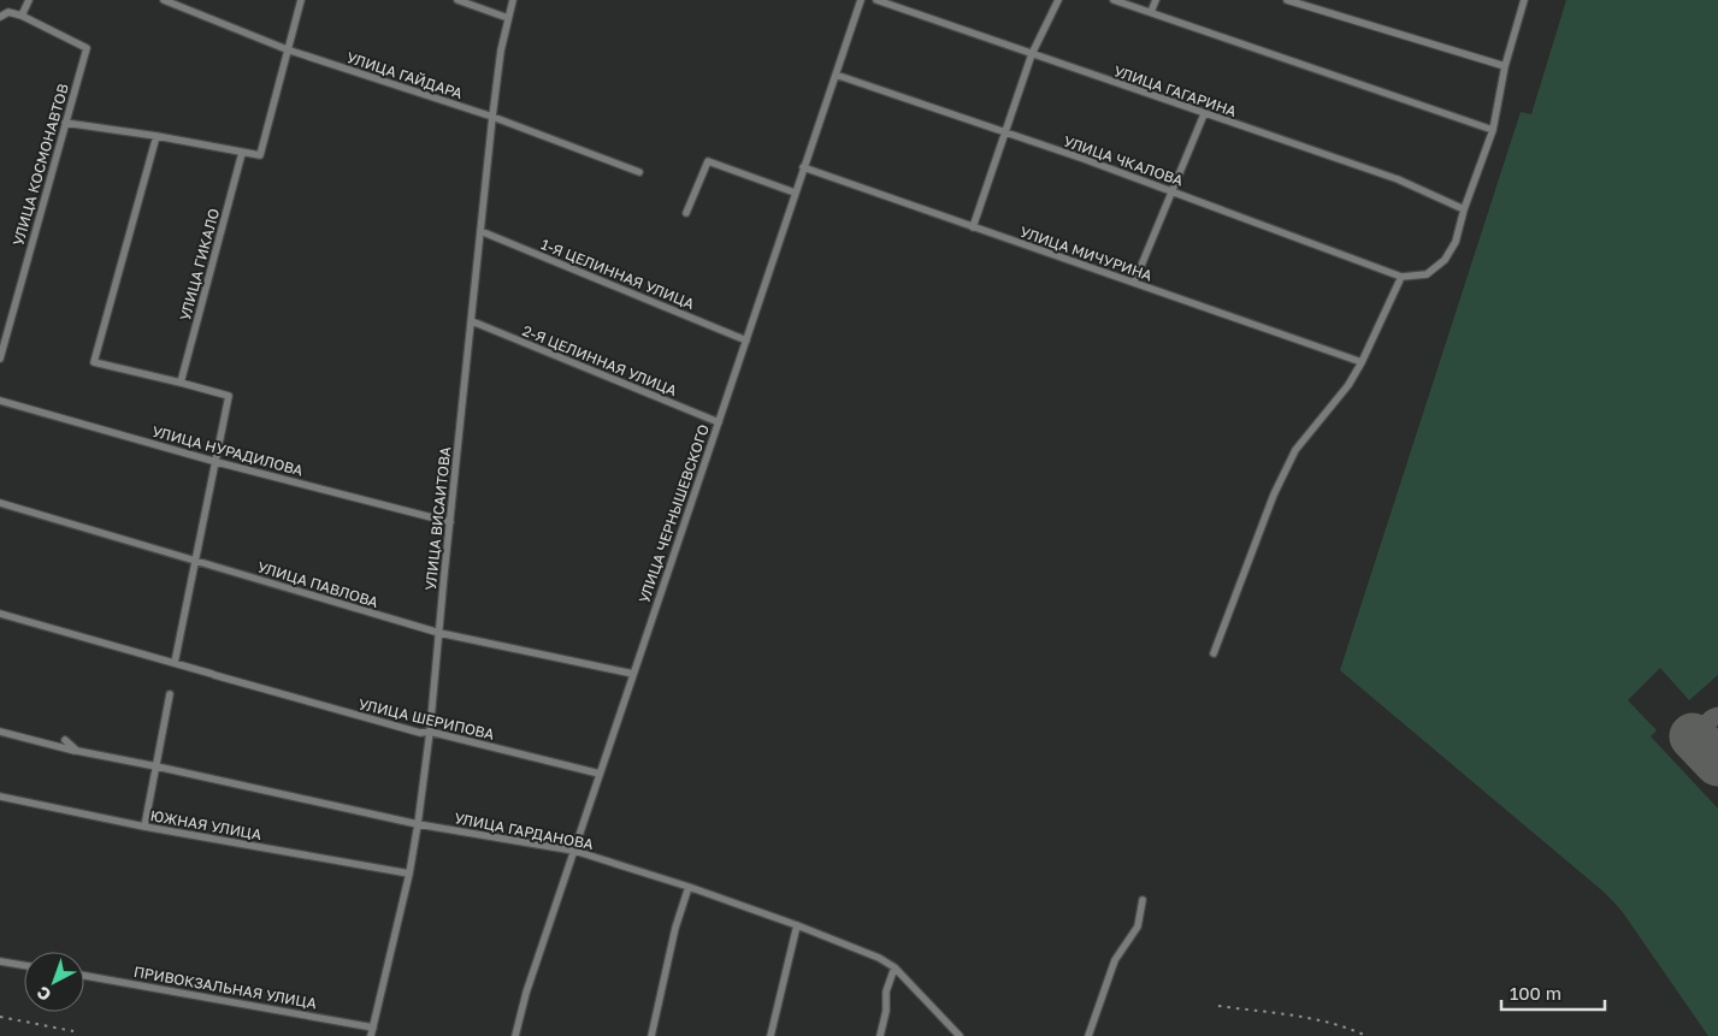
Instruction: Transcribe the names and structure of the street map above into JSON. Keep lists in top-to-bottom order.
{
  "streets": {
    "street": [
      "УЛИЦА ГАЙДАРА",
      "УЛИЦА ГАГАРИНА",
      "УЛИЦА ЧКАЛОВА",
      "УЛИЦА КОСМОНАВТОВ",
      "УЛИЦА МИЧУРИНА",
      "УЛИЦА ГИКАЛО",
      "1-Я ЦЕЛИННАЯ УЛИЦА",
      "2-Я ЦЕЛИННАЯ УЛИЦА",
      "УЛИЦА НУРАДИЛОВА",
      "УЛИЦА ЧЕРНЫШЕВСКОГО",
      "УЛИЦА ВИСАИТОВА",
      "УЛИЦА ПАВЛОВА",
      "УЛИЦА ШЕРИПОВА",
      "ЮЖНАЯ УЛИЦА",
      "УЛИЦА ГАРДАНОВА",
      "ПРИВОКЗАЛЬНАЯ УЛИЦА"
    ]
  },
  "crossings": [
    ["УЛИЦА ГАЙДАРА", "УЛИЦА ВИСАИТОВА"],
    ["УЛИЦА ЧКАЛОВА", "УЛИЦА ЧЕРНЫШЕВСКОГО"],
    ["УЛИЦА МИЧУРИНА", "УЛИЦА ЧЕРНЫШЕВСКОГО"],
    ["1-Я ЦЕЛИННАЯ УЛИЦА", "УЛИЦА ЧЕРНЫШЕВСКОГО"],
    ["1-Я ЦЕЛИННАЯ УЛИЦА", "УЛИЦА ВИСАИТОВА"],
    ["2-Я ЦЕЛИННАЯ УЛИЦА", "УЛИЦА ЧЕРНЫШЕВСКОГО"],
    ["2-Я ЦЕЛИННАЯ УЛИЦА", "УЛИЦА ВИСАИТОВА"],
    ["УЛИЦА НУРАДИЛОВА", "УЛИЦА ВИСАИТОВА"],
    ["УЛИЦА ЧЕРНЫШЕВСКОГО", "УЛИЦА ПАВЛОВА"],
    ["УЛИЦА ЧЕРНЫШЕВСКОГО", "УЛИЦА ШЕРИПОВА"],
    ["УЛИЦА ЧЕРНЫШЕВСКОГО", "УЛИЦА ГАРДАНОВА"],
    ["УЛИЦА ВИСАИТОВА", "УЛИЦА ПАВЛОВА"],
    ["УЛИЦА ВИСАИТОВА", "УЛИЦА ШЕРИПОВА"],
    ["УЛИЦА ВИСАИТОВА", "ЮЖНАЯ УЛИЦА"],
    ["УЛИЦА ВИСАИТОВА", "УЛИЦА ГАРДАНОВА"],
    ["УЛИЦА ВИСАИТОВА", "ПРИВОКЗАЛЬНАЯ УЛИЦА"]
  ],
  "scale_bar": "100 m",
  "north": "bottom left"
}
